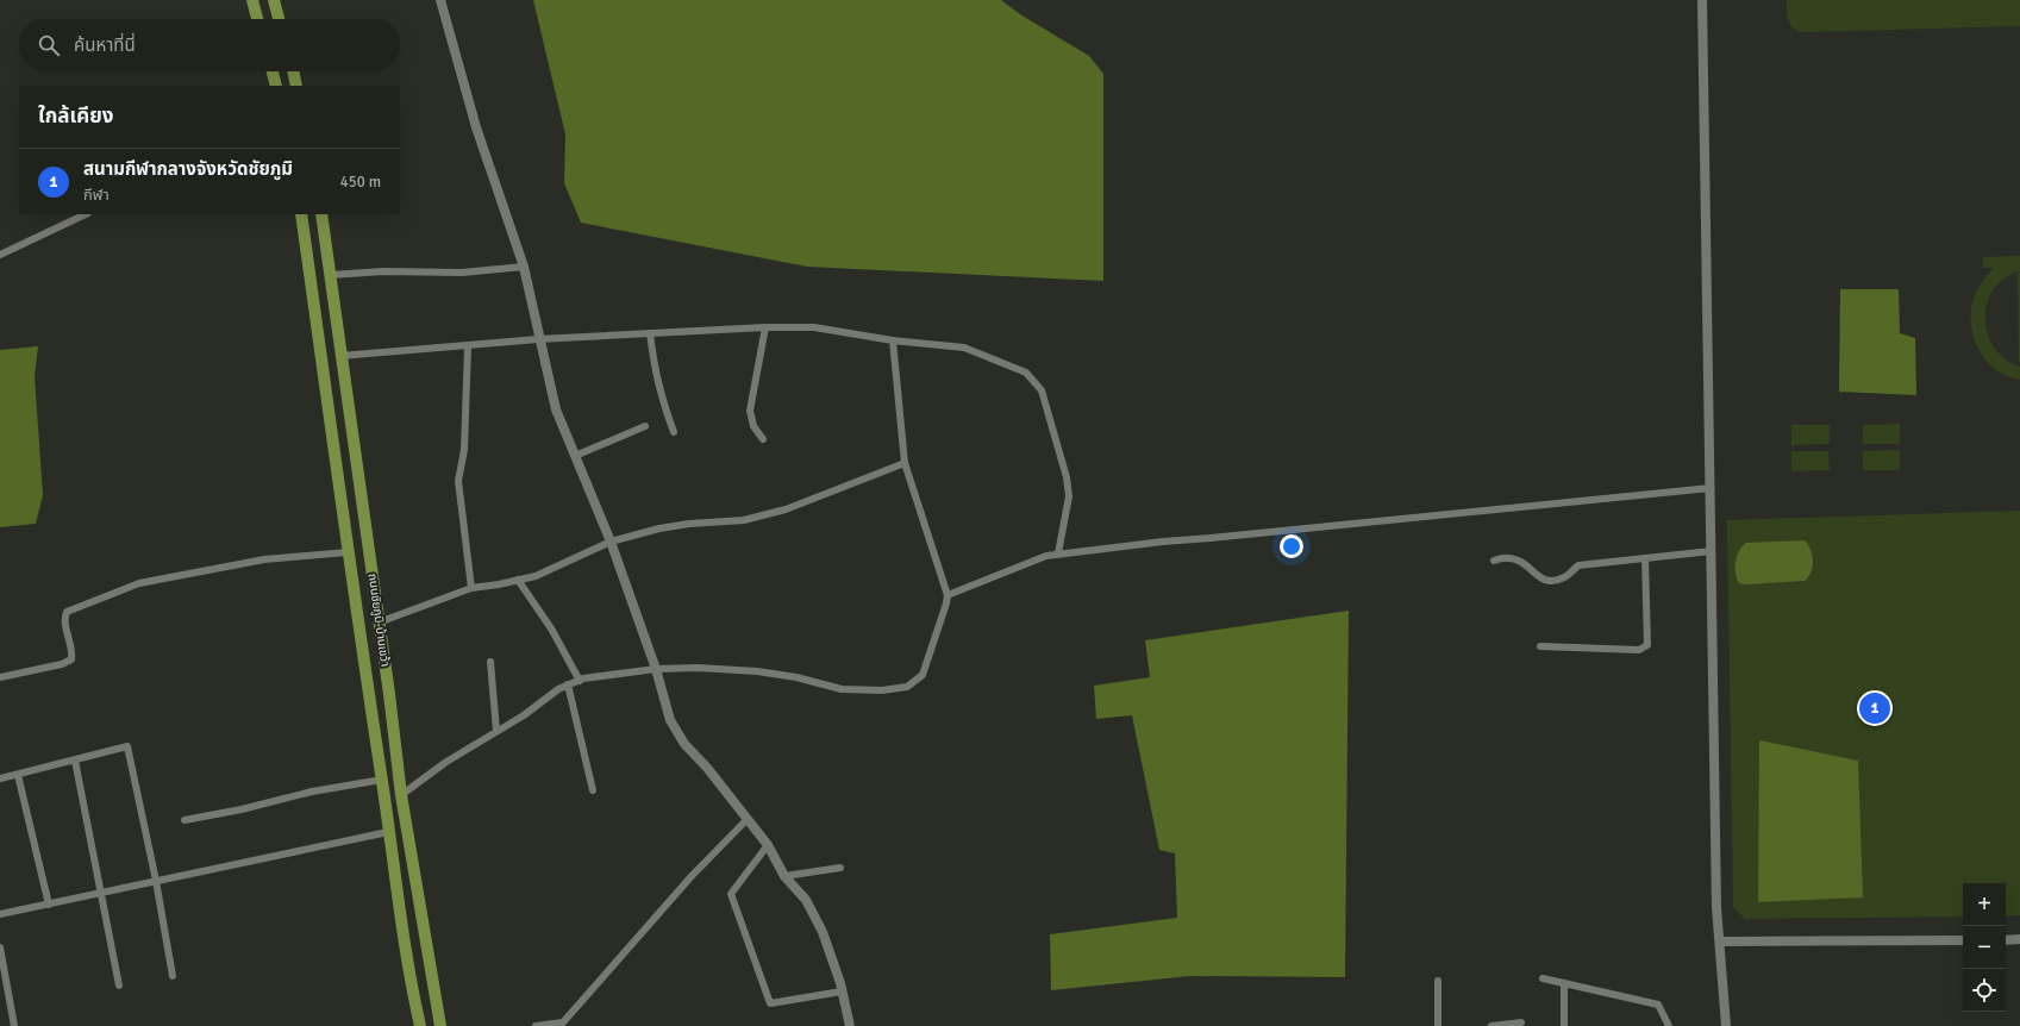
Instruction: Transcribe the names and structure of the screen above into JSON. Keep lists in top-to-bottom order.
{
  "streets": {
    "main road": ["ถนนชัยภูมิ-บ้านเขว้า"]
  },
  "page": {
    "search": "ค้นหาที่นี่",
    "heading": "ใกล้เคียง",
    "list": [
      {
        "mark": "1",
        "name": "สนามกีฬากลางจังหวัดชัยภูมิ",
        "note": "กีฬา",
        "value": "450 m"
      }
    ],
    "pins": "1",
    "map_buttons": ["+", "−"]
  }
}
